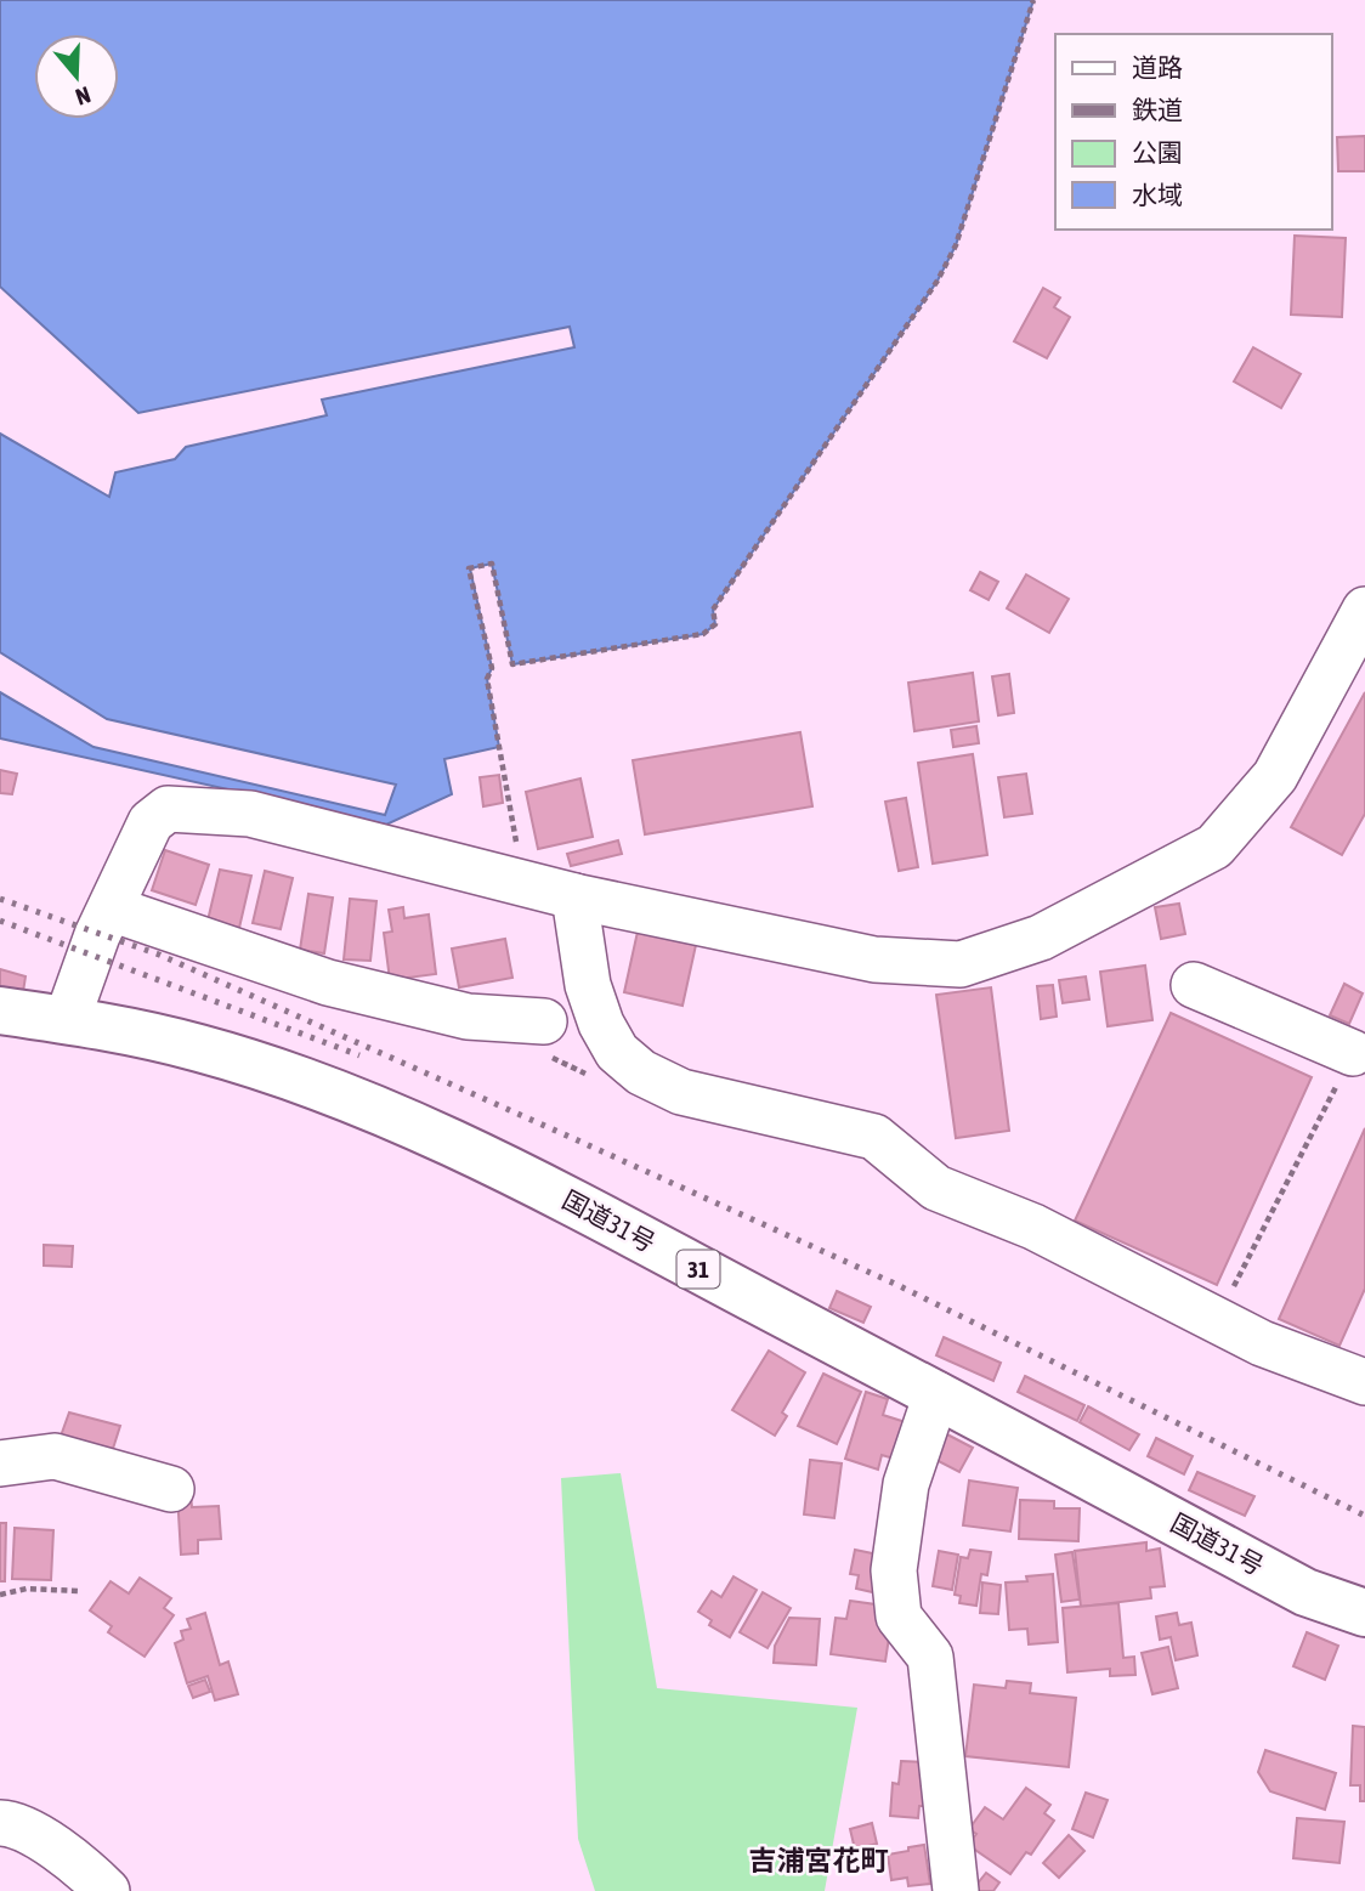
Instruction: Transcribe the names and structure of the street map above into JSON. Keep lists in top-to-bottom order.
{
  "streets": {
    "highway": ["国道31号", "31"]
  },
  "districts": ["吉浦宮花町"],
  "legend": [
    "道路",
    "鉄道",
    "公園",
    "水域"
  ],
  "north": "bottom"
}
